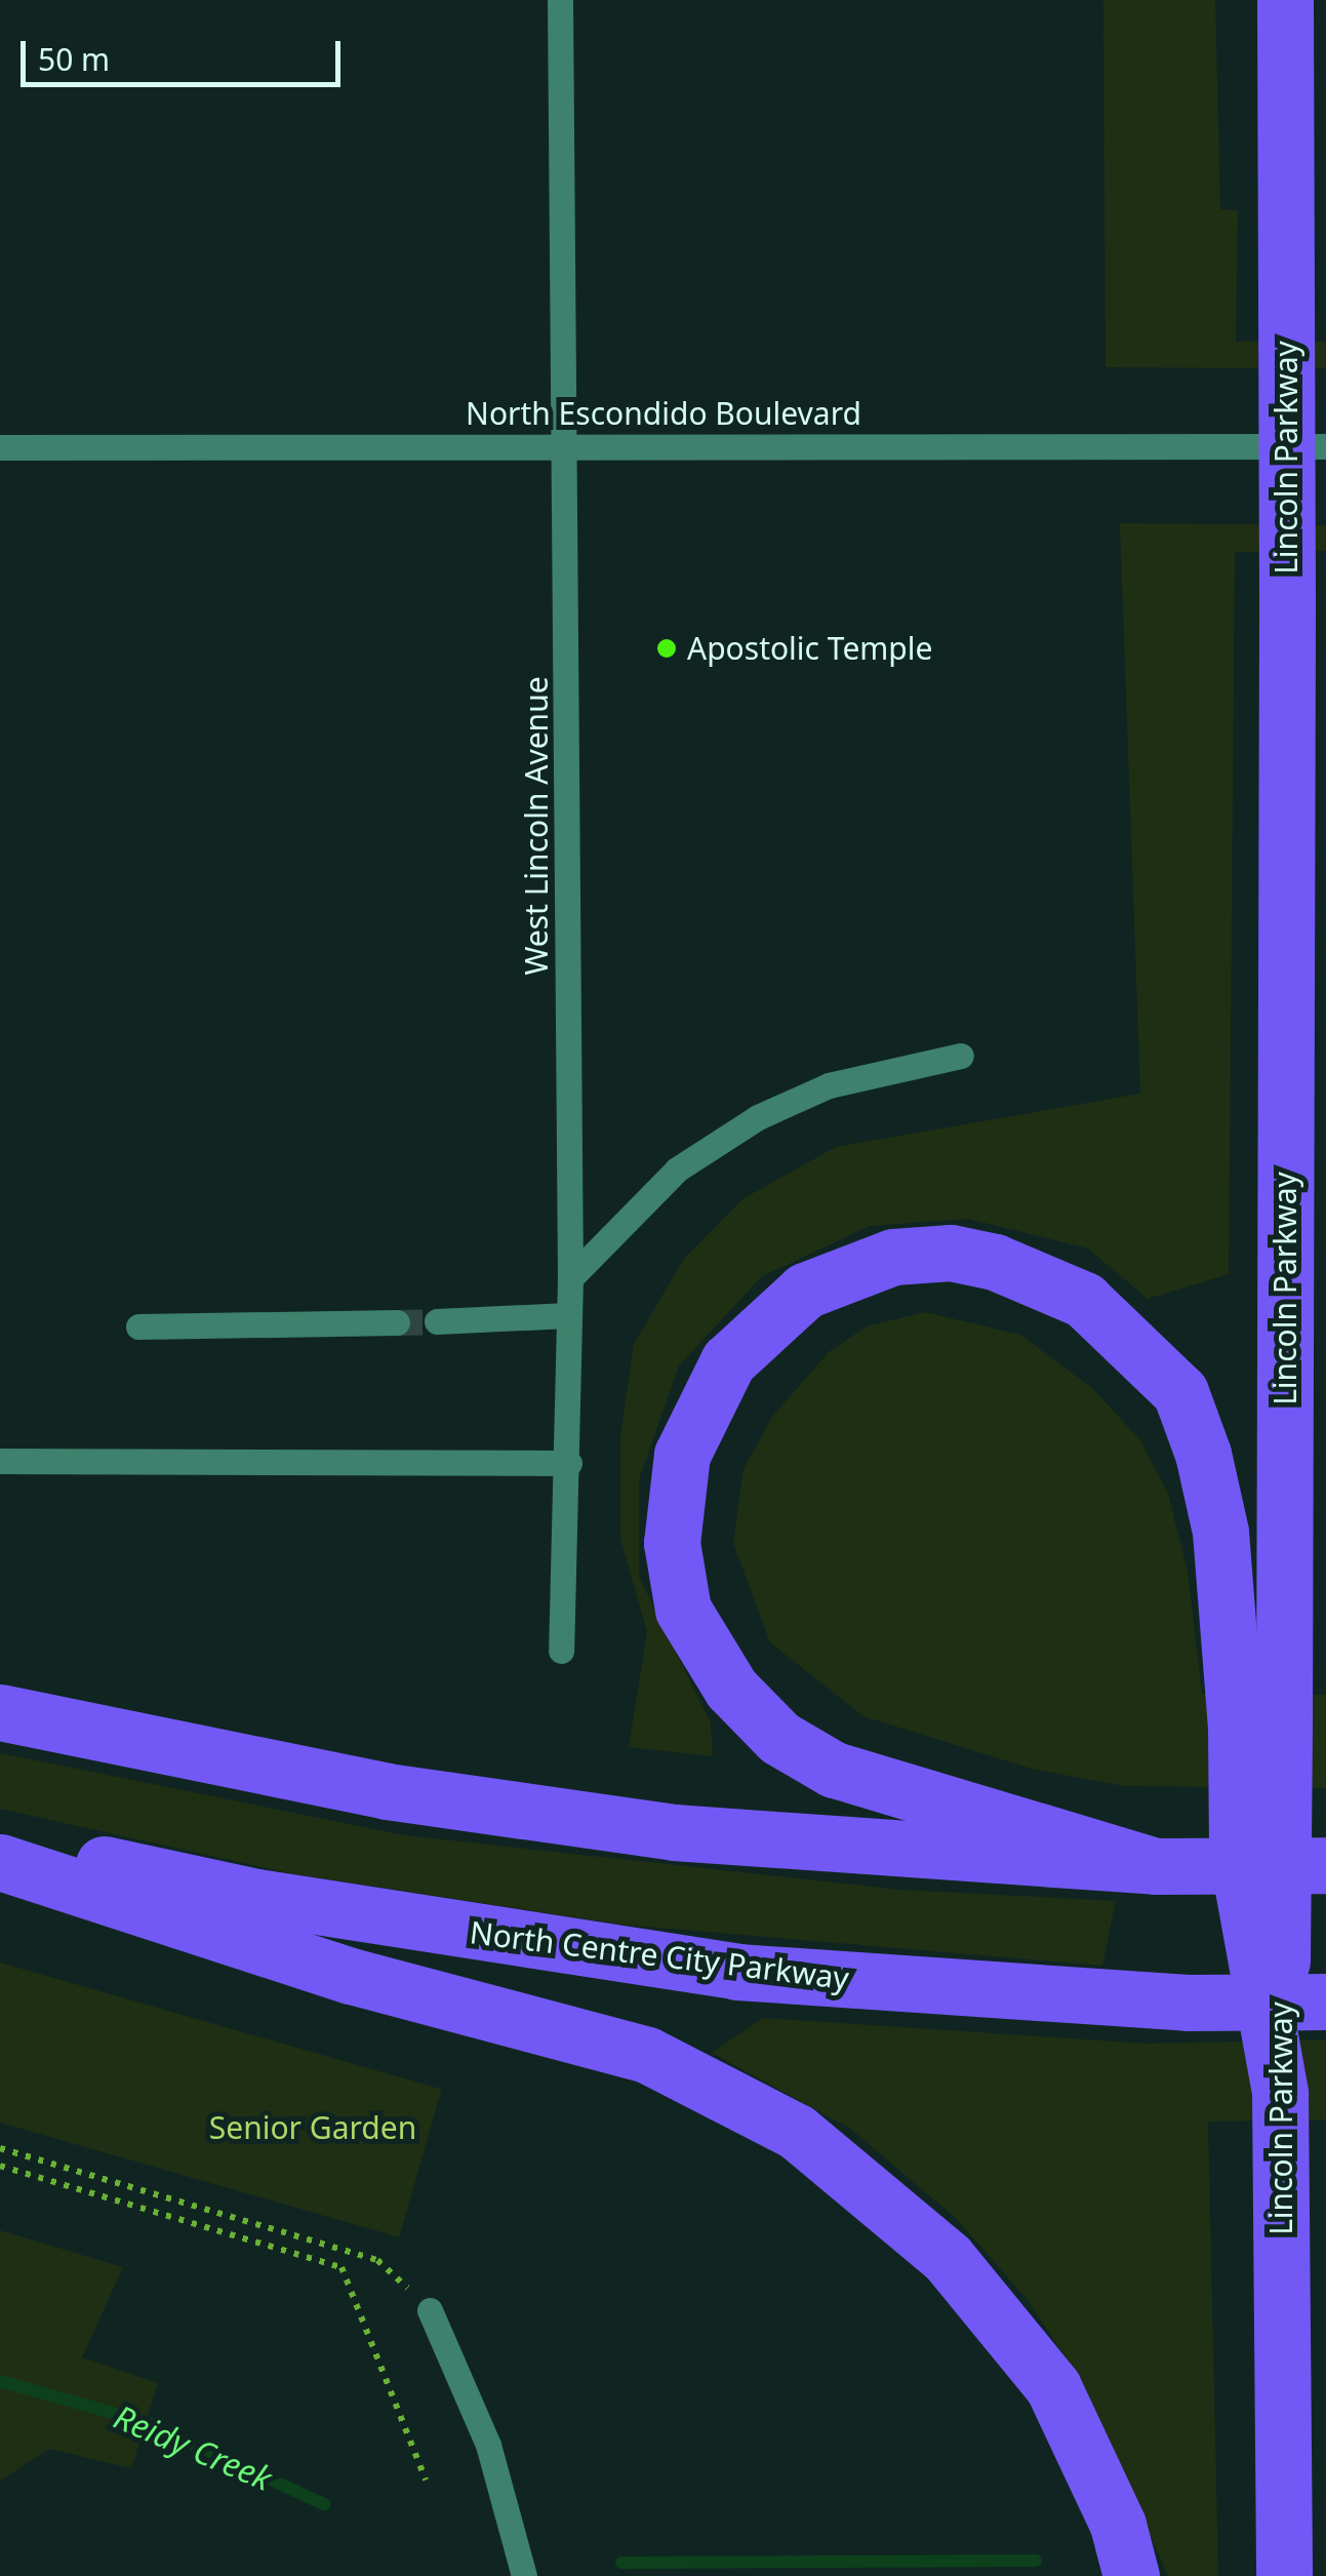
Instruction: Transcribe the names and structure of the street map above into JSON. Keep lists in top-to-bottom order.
{
  "streets": {
    "highway": ["Lincoln Parkway", "North Centre City Parkway"],
    "street": ["North Escondido Boulevard", "West Lincoln Avenue"]
  },
  "crossings": [
    ["North Escondido Boulevard", "West Lincoln Avenue"]
  ],
  "water": ["Reidy Creek"],
  "parks": ["Senior Garden"],
  "places": ["Apostolic Temple"],
  "scale_bar": "50 m"
}
